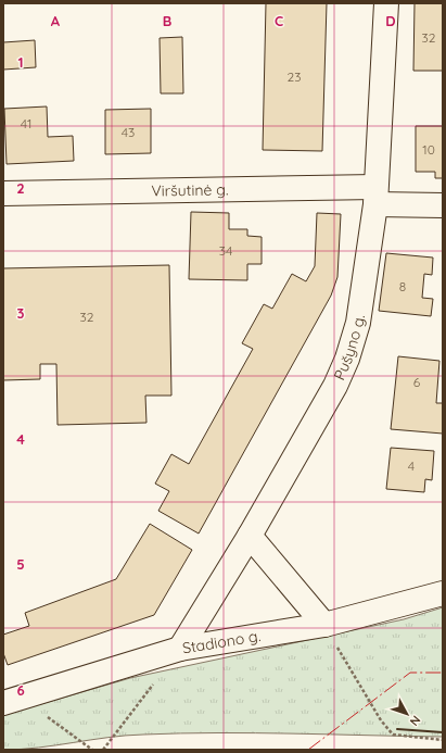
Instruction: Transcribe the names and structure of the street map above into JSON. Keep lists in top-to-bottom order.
{
  "streets": {
    "street": ["Viršutinė g.", "Pušyno g.", "Stadiono g."]
  },
  "crossings": [
    ["Viršutinė g.", "Pušyno g."],
    ["Pušyno g.", "Stadiono g."]
  ],
  "house_numbers": [
    "32",
    "23",
    "41",
    "43",
    "10",
    "34",
    "8",
    "32",
    "6",
    "4"
  ],
  "north": "bottom right",
  "grid": {
    "columns": [
      "A",
      "B",
      "C",
      "D"
    ],
    "rows": [
      "1",
      "2",
      "3",
      "4",
      "5",
      "6"
    ]
  }
}
